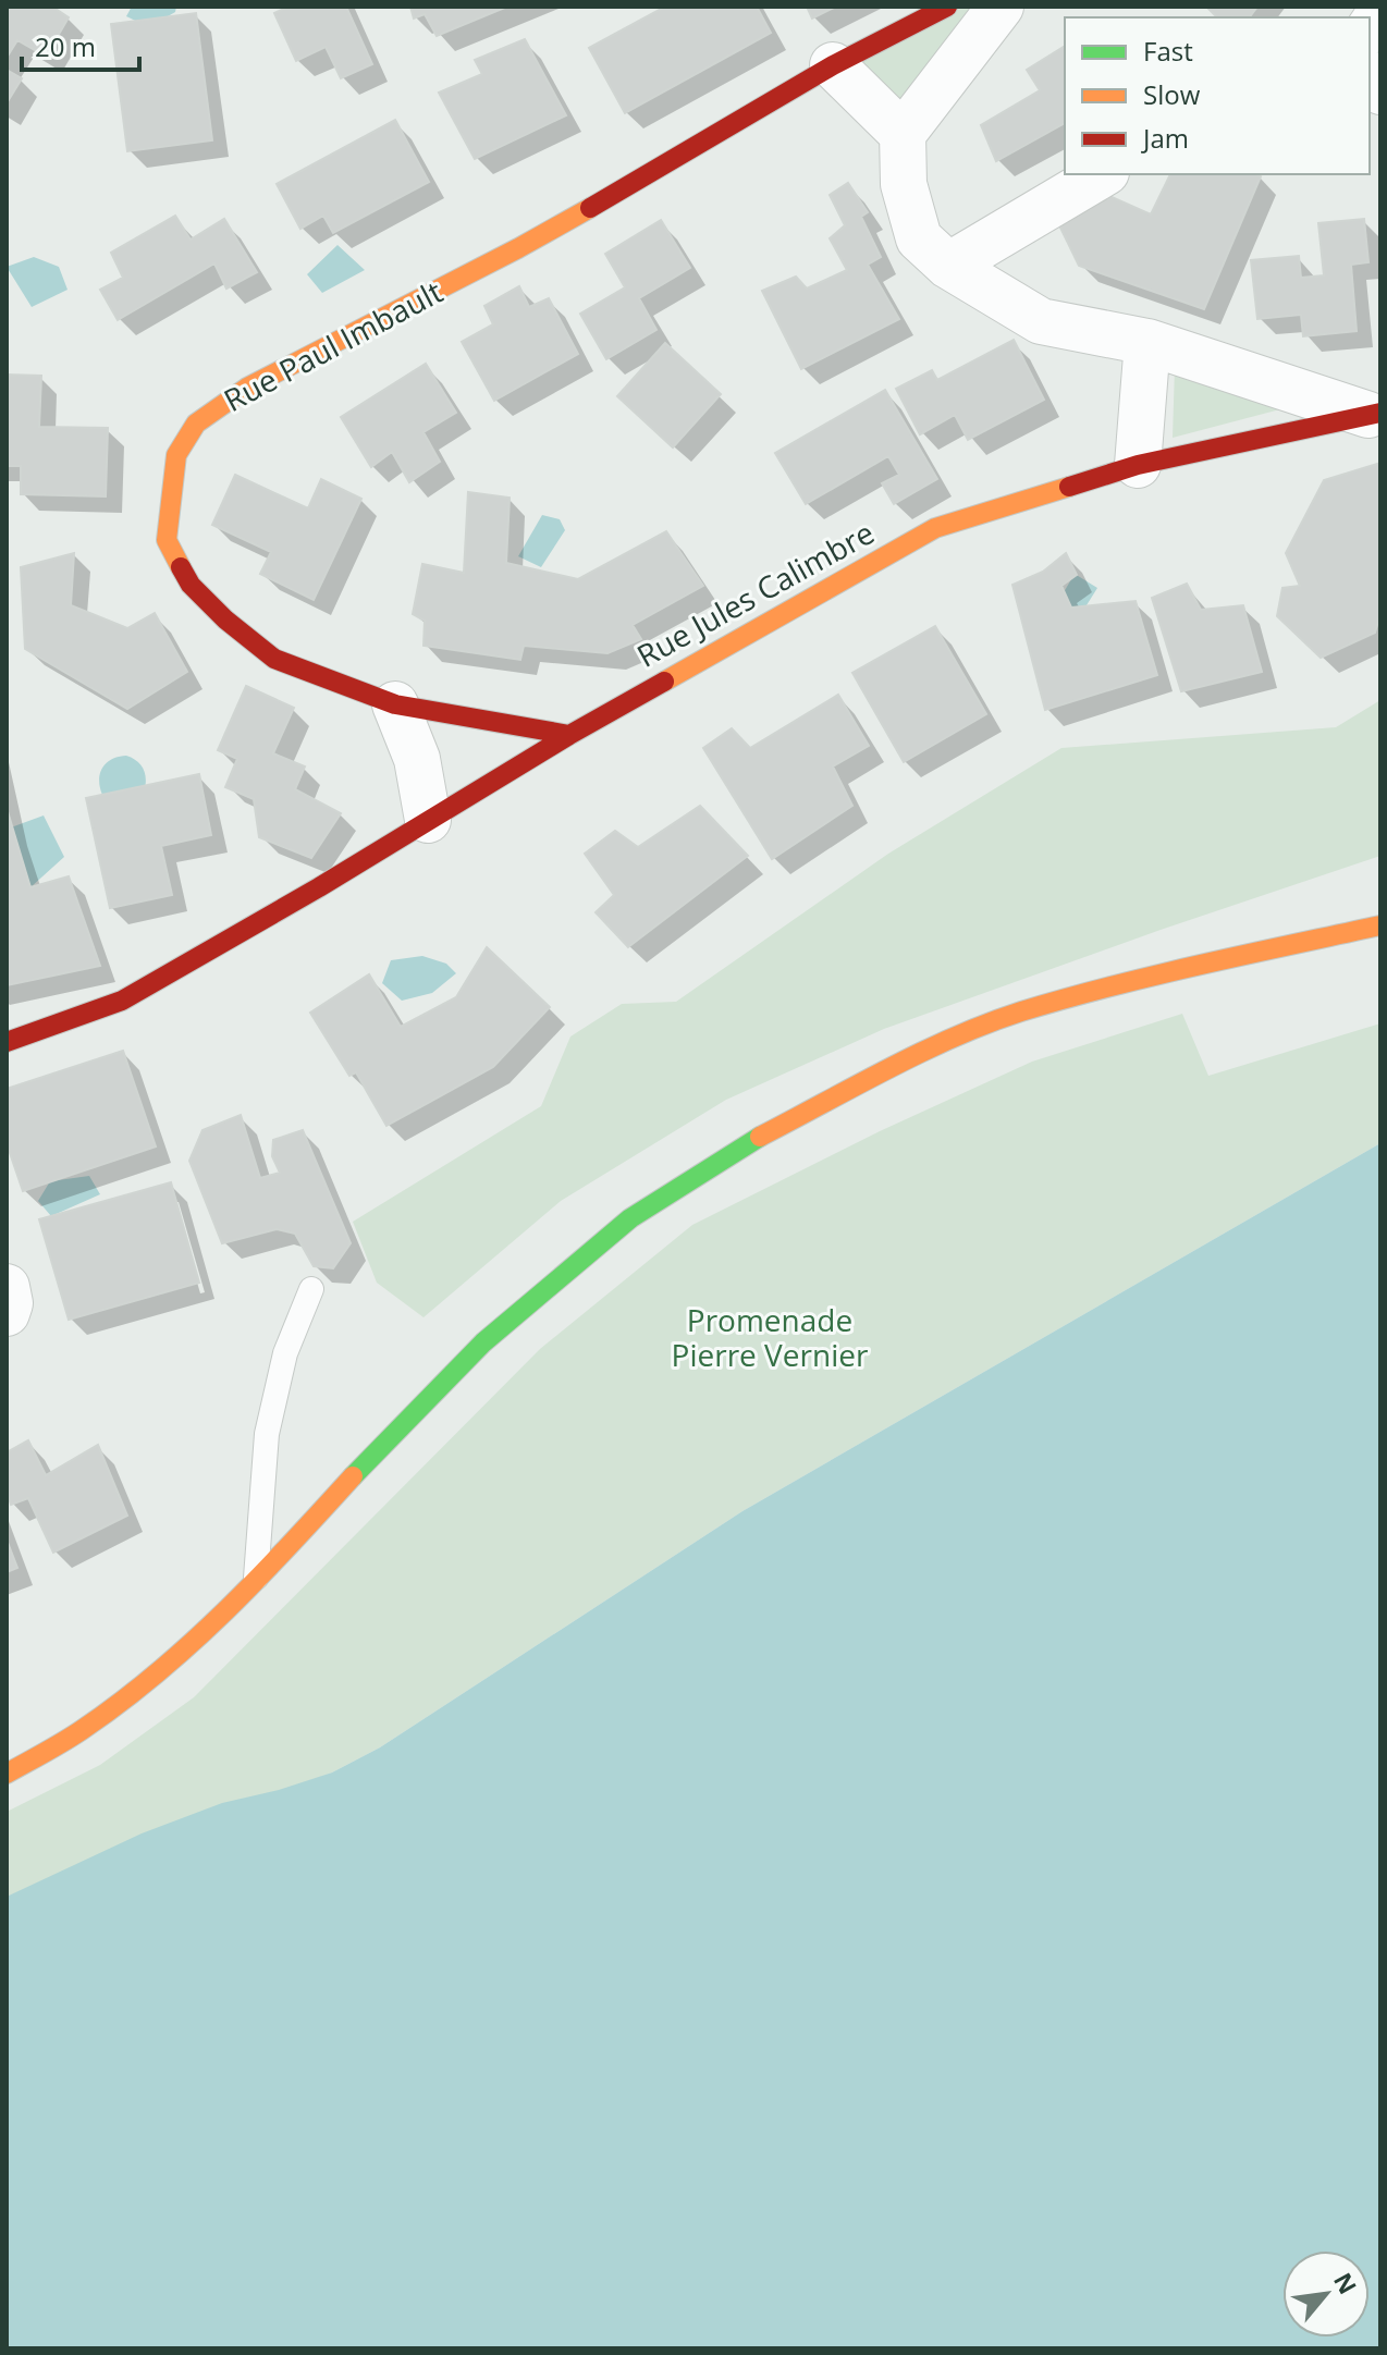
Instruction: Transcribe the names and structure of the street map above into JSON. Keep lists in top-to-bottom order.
{
  "streets": {
    "street": ["Rue Paul Imbault", "Rue Jules Calimbre"]
  },
  "crossings": [
    ["Rue Paul Imbault", "Rue Jules Calimbre"]
  ],
  "parks": ["Promenade Pierre Vernier"],
  "legend": ["Fast", "Slow", "Jam"],
  "scale_bar": "20 m",
  "north": "top right"
}
